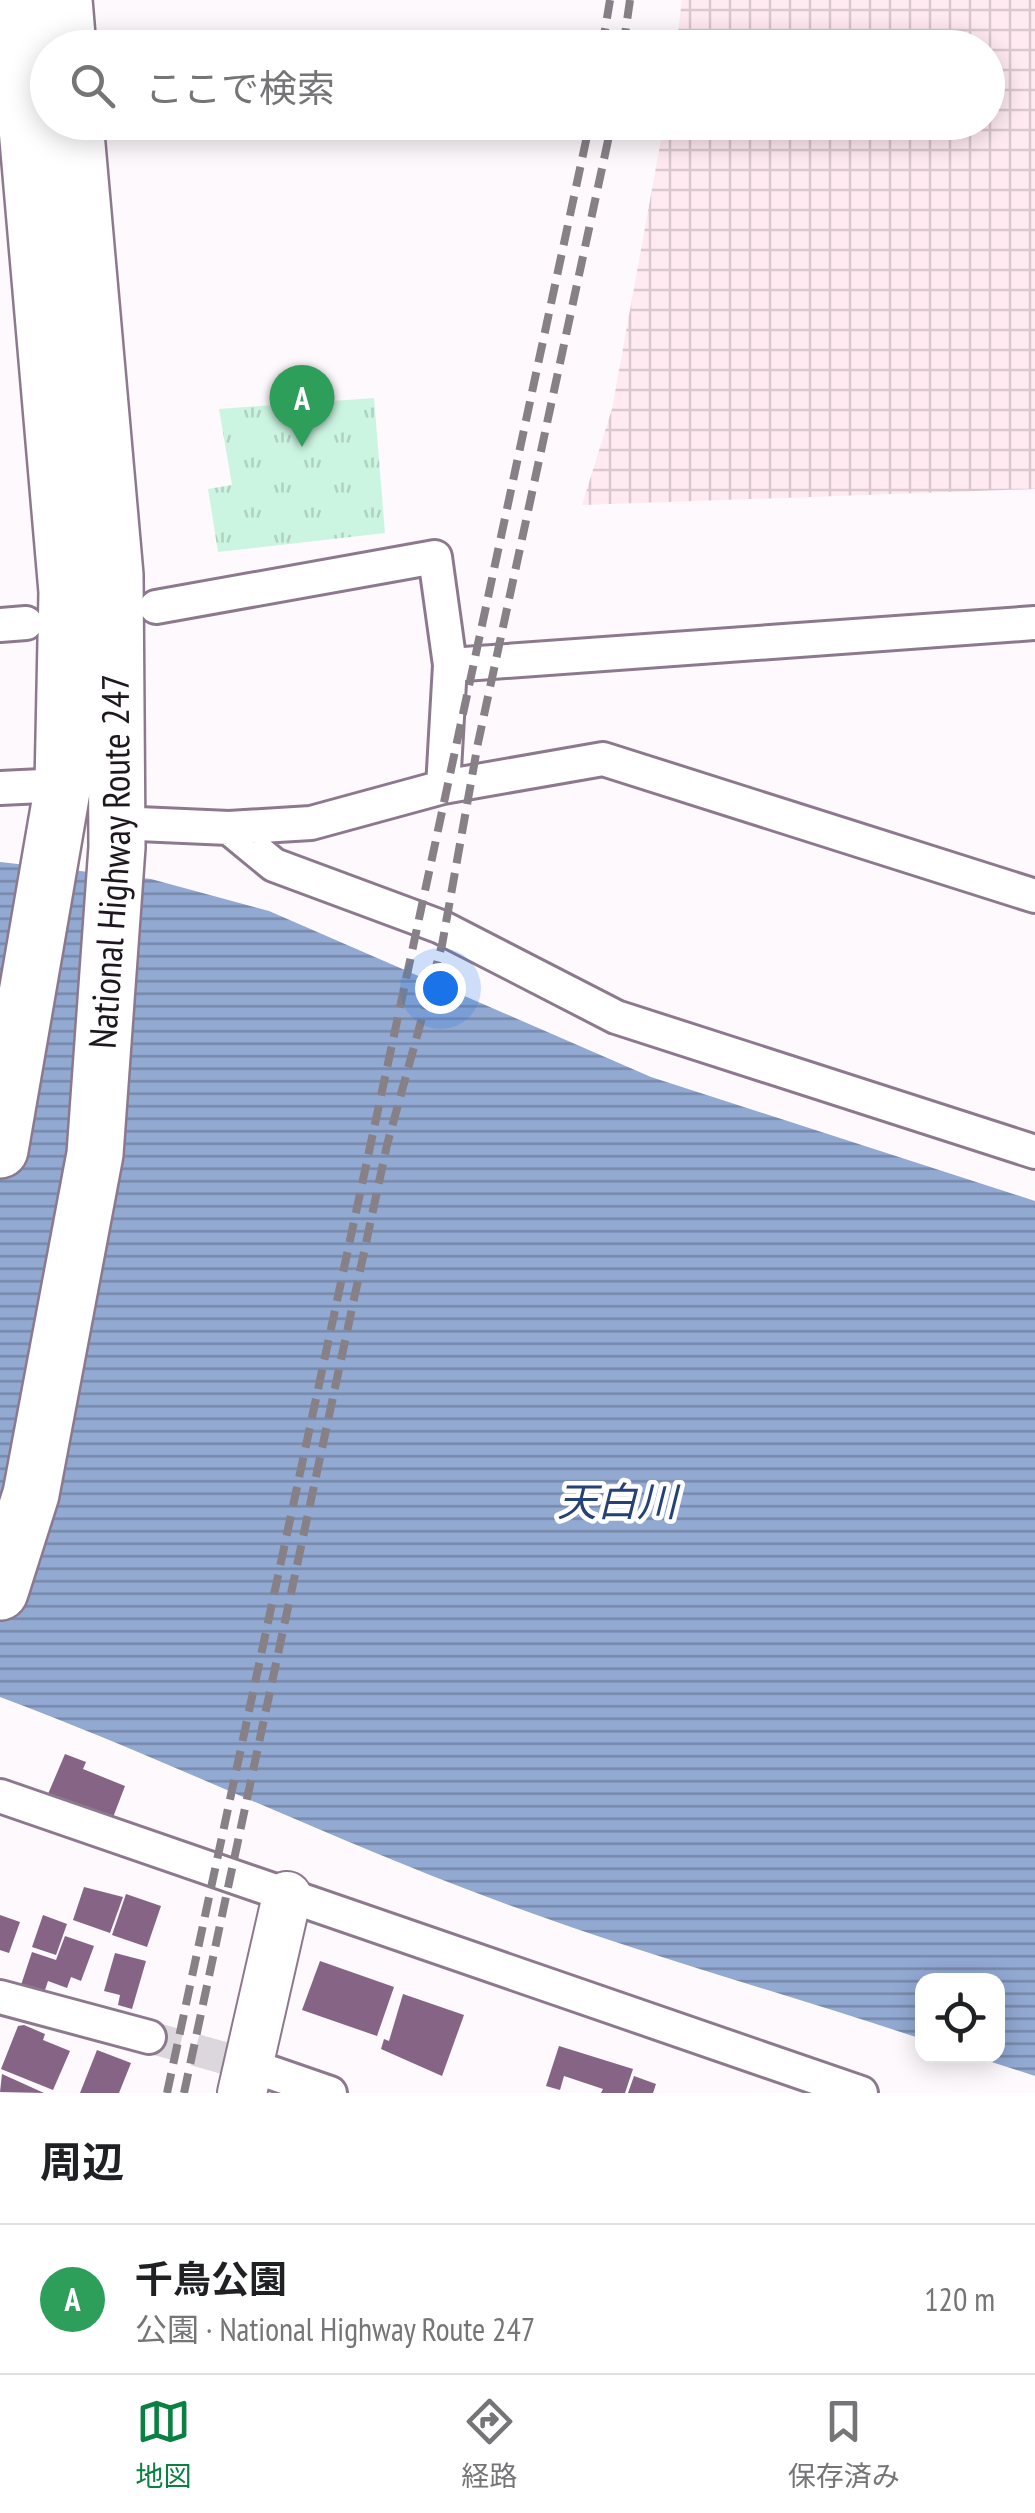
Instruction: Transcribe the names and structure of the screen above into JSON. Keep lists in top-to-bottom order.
{
  "streets": {
    "highway": ["National Highway Route 247"]
  },
  "water": ["天白川"],
  "page": {
    "search": "ここで検索",
    "pins": "A",
    "heading": "周辺",
    "list": [
      {
        "mark": "A",
        "name": "千鳥公園",
        "note": "公園 · National Highway Route 247",
        "value": "120 m"
      }
    ],
    "nav": ["地図", "経路", "保存済み"]
  }
}
